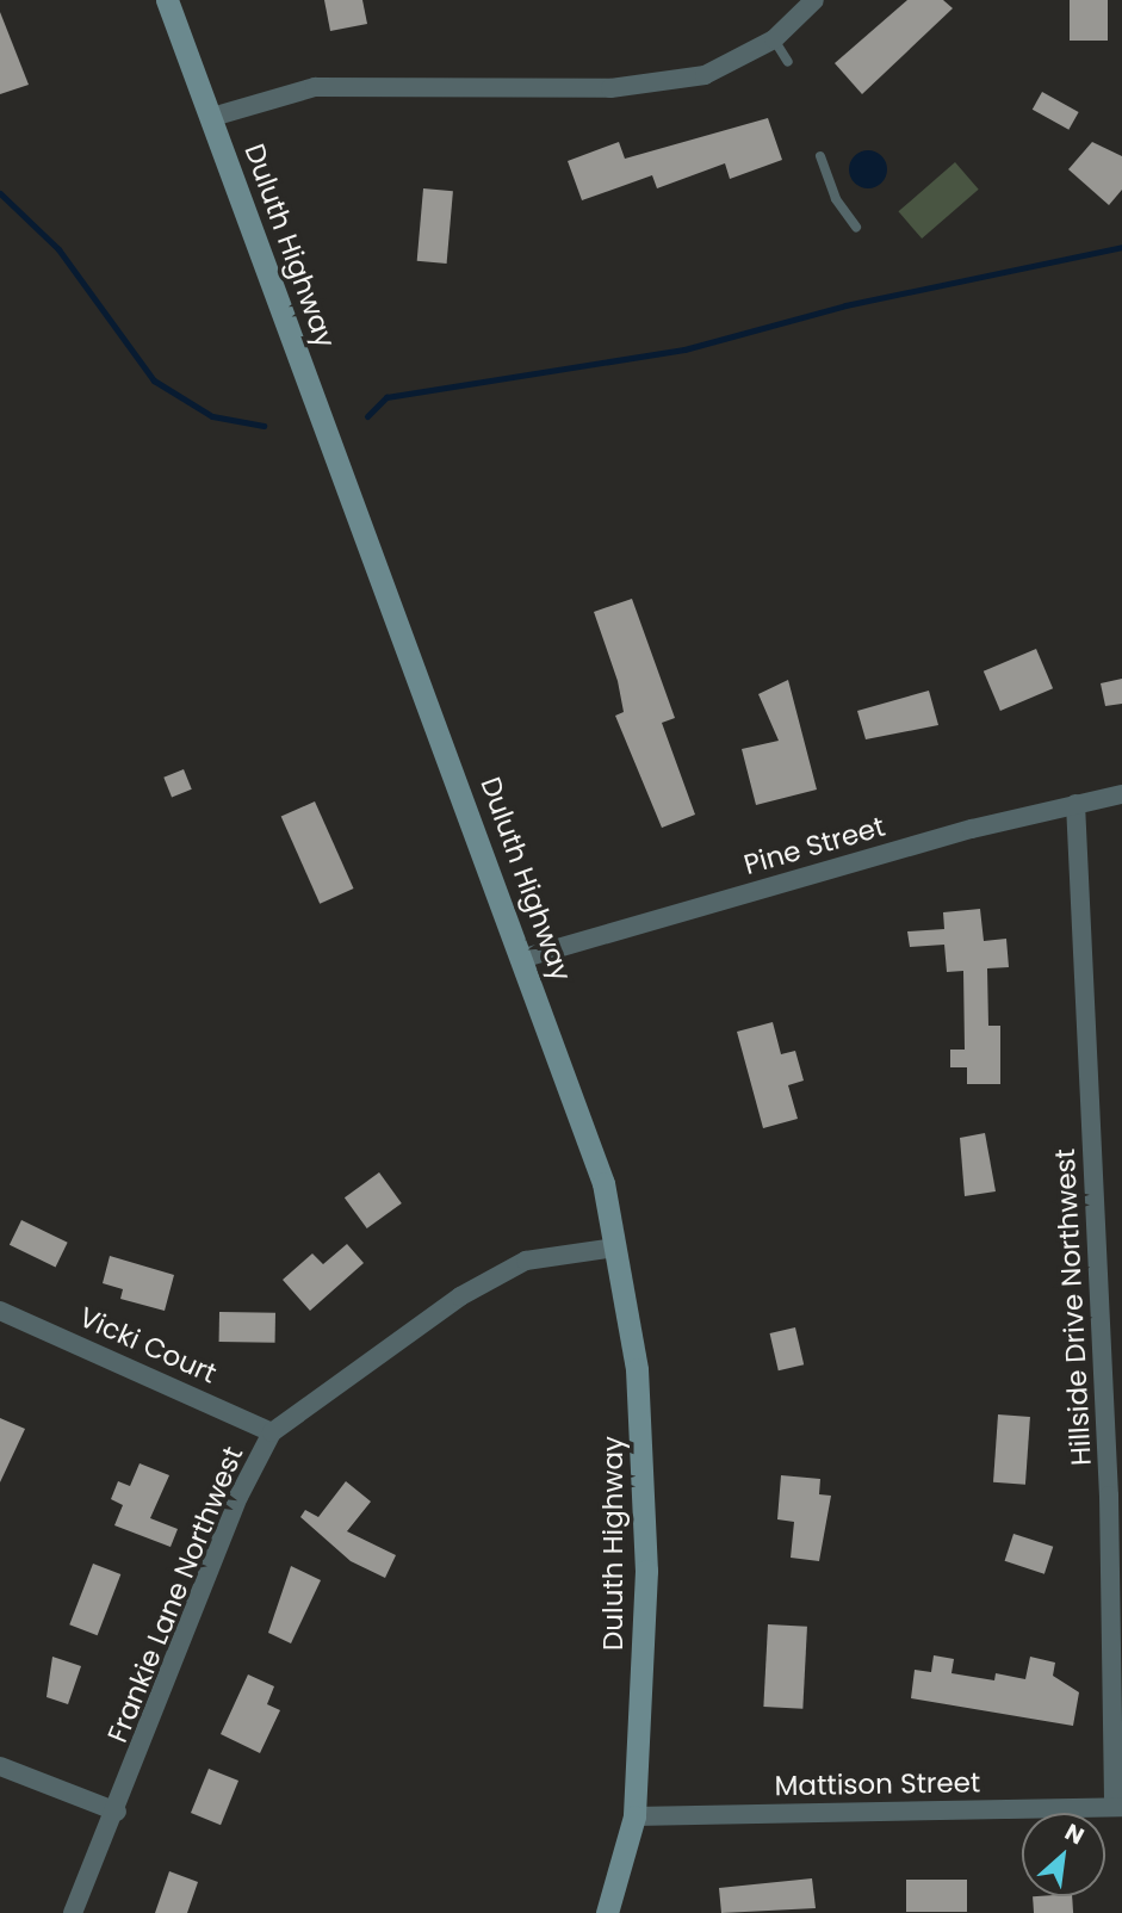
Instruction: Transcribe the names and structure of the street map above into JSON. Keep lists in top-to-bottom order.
{
  "streets": {
    "main road": ["Duluth Highway"],
    "street": [
      "Pine Street",
      "Hillside Drive Northwest",
      "Vicki Court",
      "Frankie Lane Northwest",
      "Mattison Street"
    ]
  },
  "crossings": [
    ["Duluth Highway", "Pine Street"],
    ["Duluth Highway", "Frankie Lane Northwest"],
    ["Duluth Highway", "Mattison Street"],
    ["Pine Street", "Hillside Drive Northwest"],
    ["Hillside Drive Northwest", "Mattison Street"],
    ["Vicki Court", "Frankie Lane Northwest"]
  ],
  "north": "top right"
}
